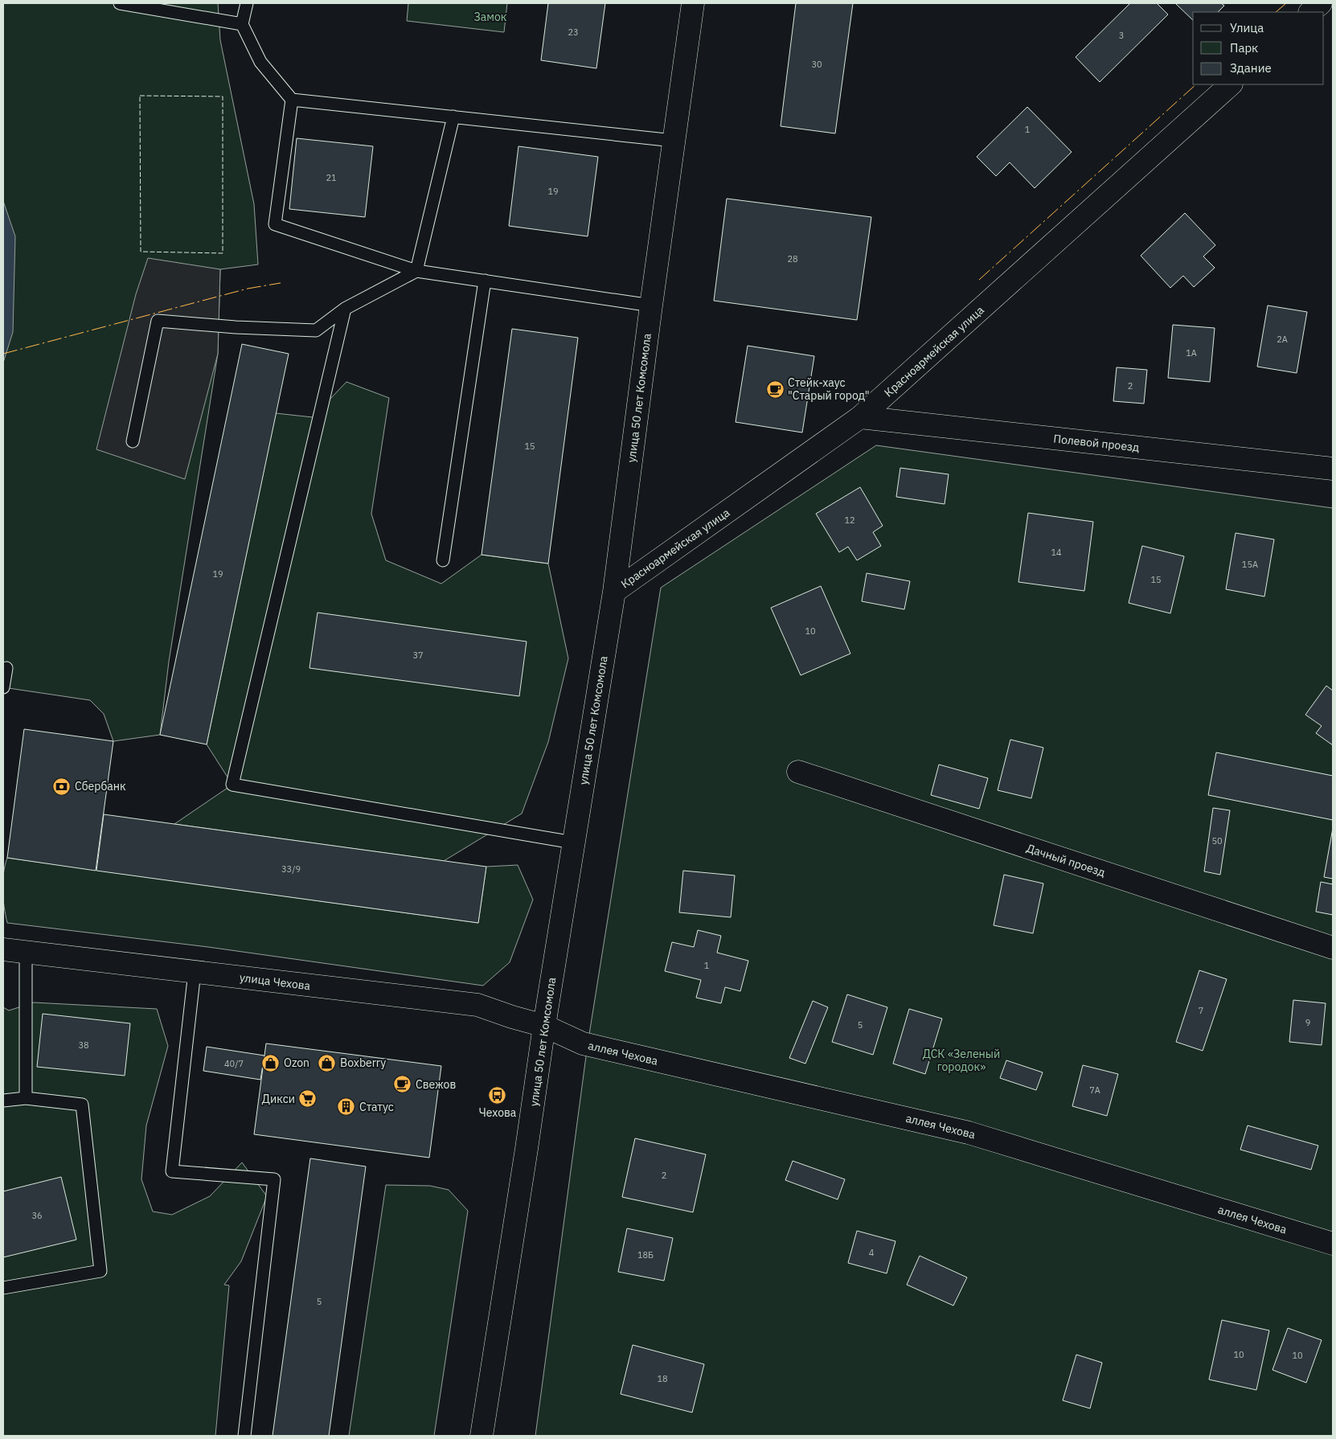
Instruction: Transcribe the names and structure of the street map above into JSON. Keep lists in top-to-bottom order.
{
  "streets": {
    "street": [
      "Красноармейская улица",
      "улица 50 лет Комсомола",
      "Полевой проезд",
      "Дачный проезд",
      "улица Чехова",
      "аллея Чехова"
    ]
  },
  "crossings": [
    ["Красноармейская улица", "улица 50 лет Комсомола"],
    ["Красноармейская улица", "Полевой проезд"],
    ["улица 50 лет Комсомола", "улица Чехова"],
    ["улица 50 лет Комсомола", "аллея Чехова"],
    ["улица Чехова", "аллея Чехова"]
  ],
  "parks": ["Замок", "ДСК «Зеленый городок»"],
  "places": {
    "cafe": ["Стейк-хаус \"Старый город\"", "Свежов"],
    "bank": ["Сбербанк"],
    "shop": ["Ozon", "Boxberry"],
    "bus stop": ["Чехова"],
    "supermarket": ["Дикси"],
    "building": ["Статус"]
  },
  "house_numbers": [
    "23",
    "3",
    "30",
    "1",
    "21",
    "19",
    "28",
    "2А",
    "1А",
    "2",
    "15",
    "12",
    "14",
    "15А",
    "19",
    "15",
    "10",
    "37",
    "50",
    "33/9",
    "1",
    "7",
    "9",
    "5",
    "38",
    "40/7",
    "7А",
    "2",
    "36",
    "4",
    "18Б",
    "5",
    "10",
    "10",
    "18"
  ],
  "legend": ["Улица", "Парк", "Здание"]
}
